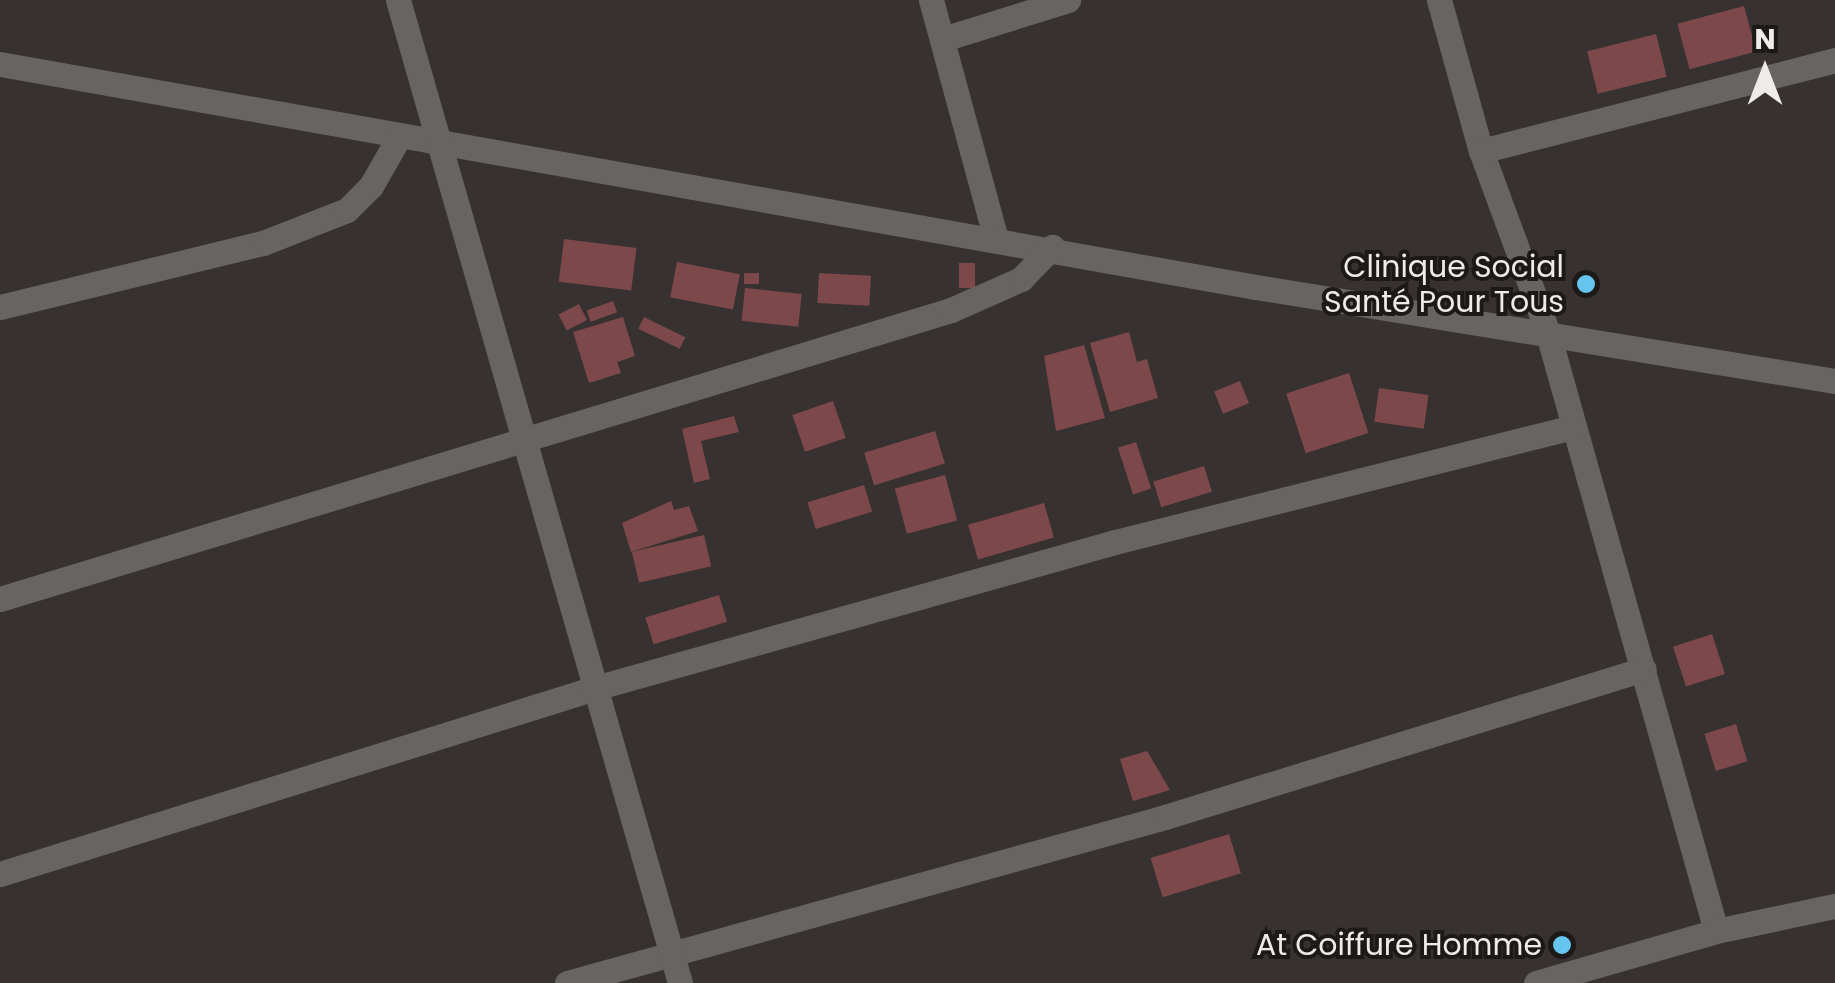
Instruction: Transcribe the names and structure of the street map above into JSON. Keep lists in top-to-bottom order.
{
  "places": ["Clinique Social Santé Pour Tous", "At Coiffure Homme"],
  "north": "top"
}
